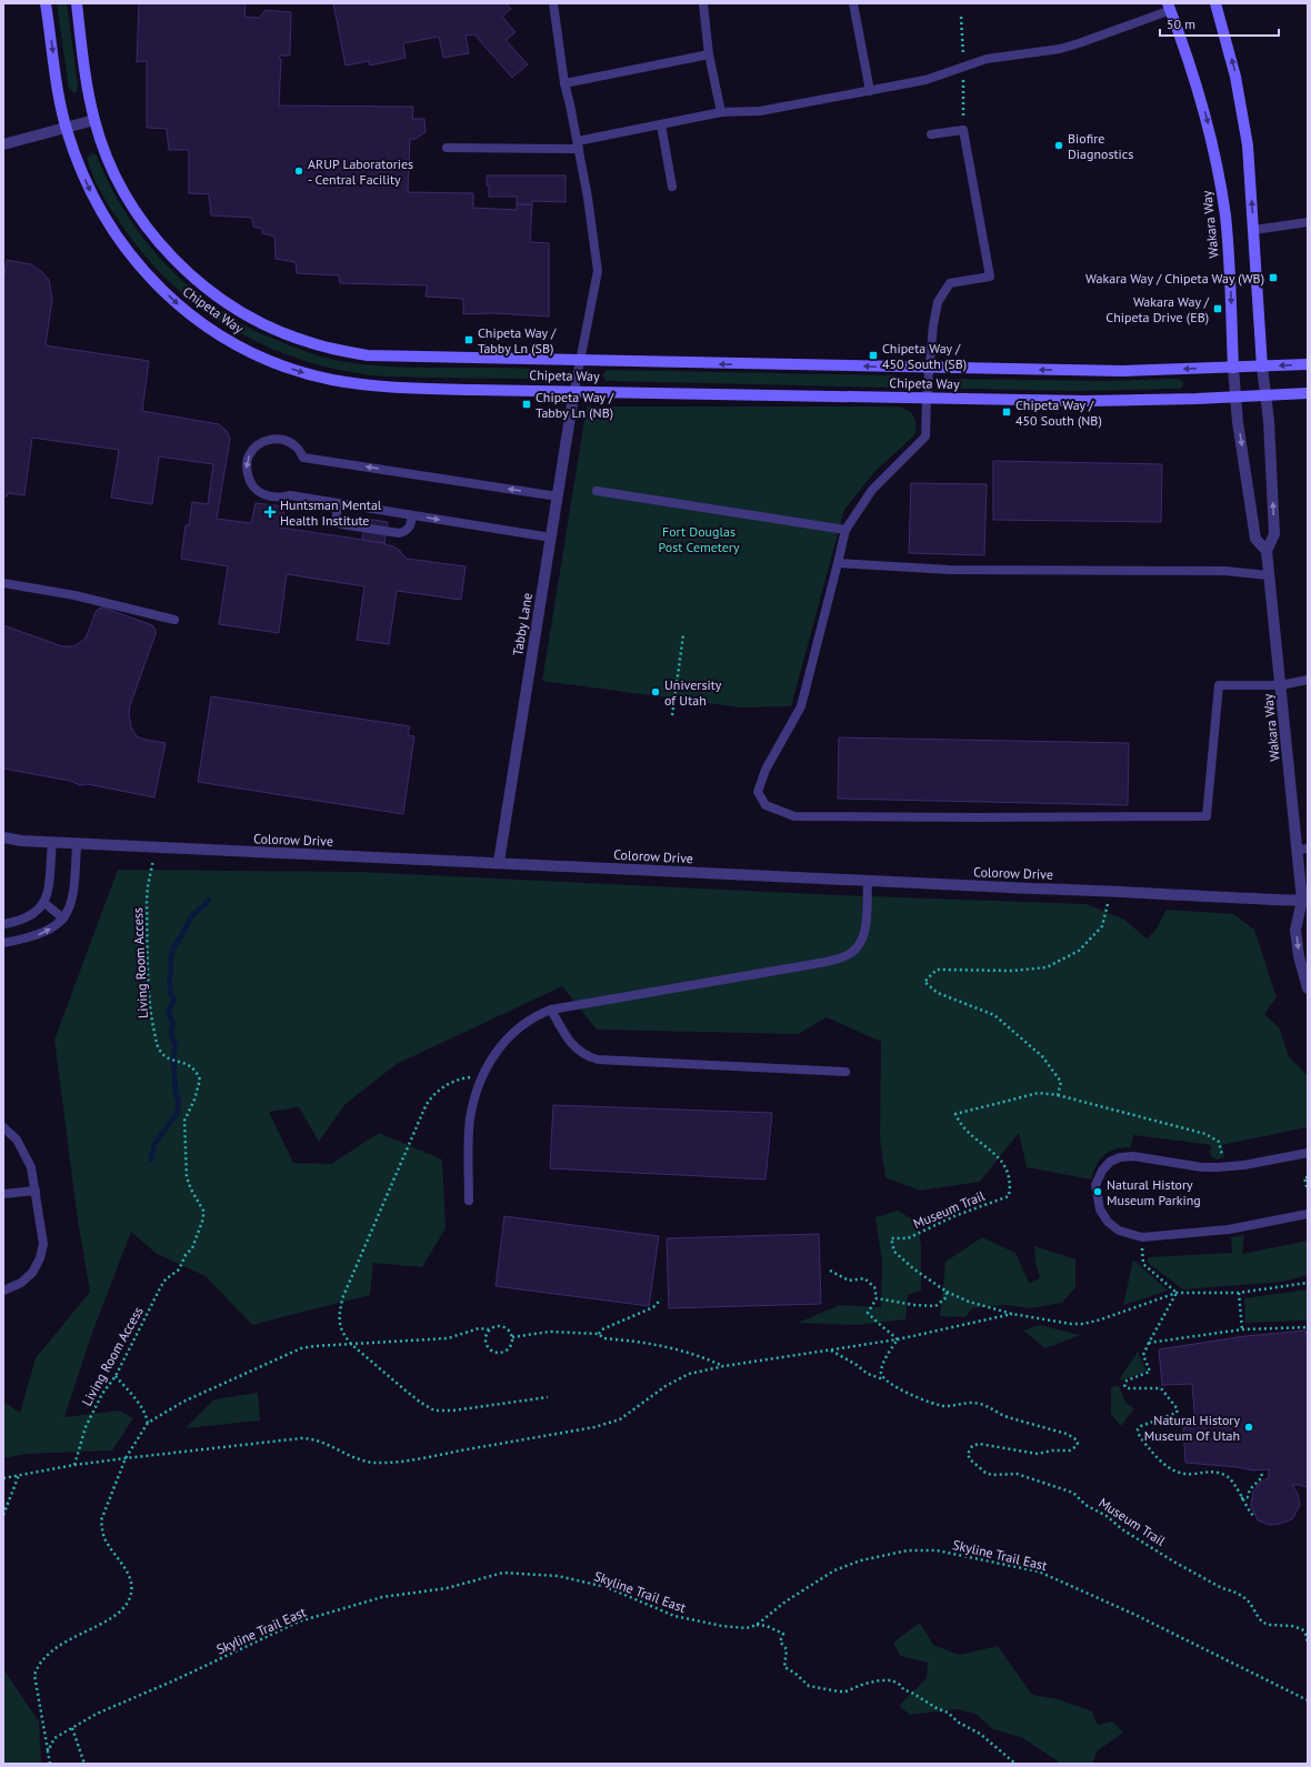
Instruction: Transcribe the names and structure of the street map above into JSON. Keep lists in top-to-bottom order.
{
  "streets": {
    "street": [
      "Wakara Way",
      "Chipeta Way",
      "Tabby Lane",
      "Colorow Drive"
    ],
    "path": ["Living Room Access", "Museum Trail", "Skyline Trail East"]
  },
  "crossings": [
    ["Wakara Way", "Chipeta Way"],
    ["Wakara Way", "Colorow Drive"],
    ["Chipeta Way", "Tabby Lane"],
    ["Tabby Lane", "Colorow Drive"],
    ["Colorow Drive", "Living Room Access"]
  ],
  "parks": ["Fort Douglas Post Cemetery"],
  "places": {
    "other": [
      "Biofire Diagnostics",
      "ARUP Laboratories - Central Facility",
      "University of Utah",
      "Natural History Museum Parking",
      "Natural History Museum Of Utah"
    ],
    "transit": [
      "Wakara Way / Chipeta Way (WB)",
      "Wakara Way / Chipeta Drive (EB)",
      "Chipeta Way / Tabby Ln (SB)",
      "Chipeta Way / 450 South (SB)",
      "Chipeta Way / Tabby Ln (NB)",
      "Chipeta Way / 450 South (NB)"
    ],
    "health": ["Huntsman Mental Health Institute"]
  },
  "scale_bar": "50 m"
}
